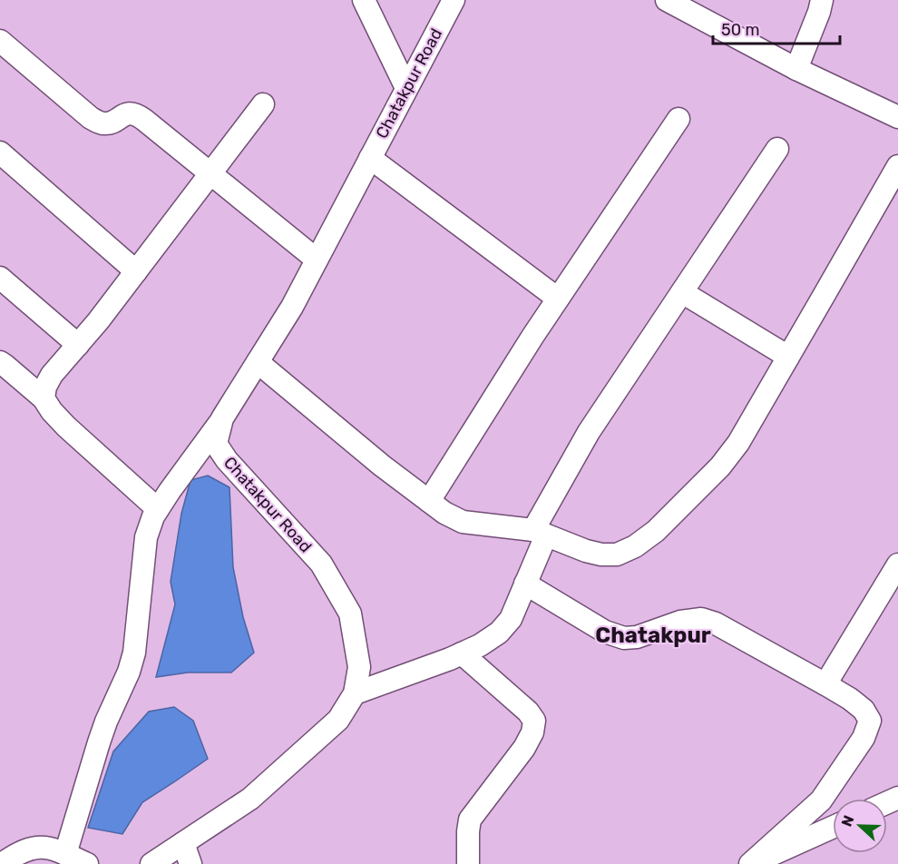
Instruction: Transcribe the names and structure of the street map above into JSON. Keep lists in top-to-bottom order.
{
  "streets": {
    "street": ["Chatakpur Road"]
  },
  "districts": ["Chatakpur"],
  "scale_bar": "50 m",
  "north": "left"
}
